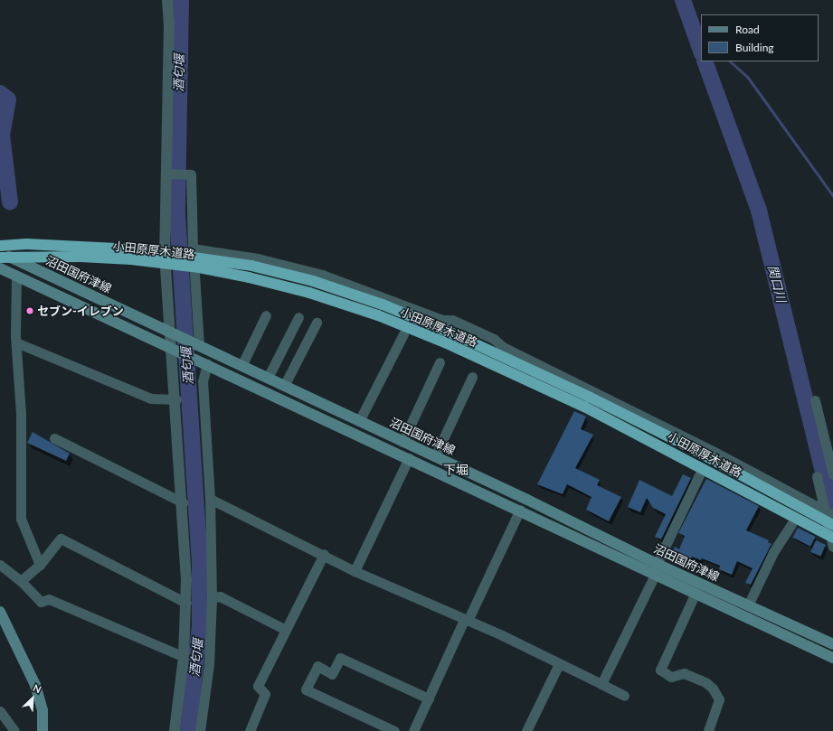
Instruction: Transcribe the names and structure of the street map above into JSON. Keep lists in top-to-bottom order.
{
  "streets": {
    "highway": ["小田原厚木道路"],
    "main road": ["沼田国府津線"]
  },
  "districts": ["下堀"],
  "water": ["酒匂堰", "関口川"],
  "places": ["セブン-イレブン"],
  "legend": ["Road", "Building"],
  "north": "top right"
}
